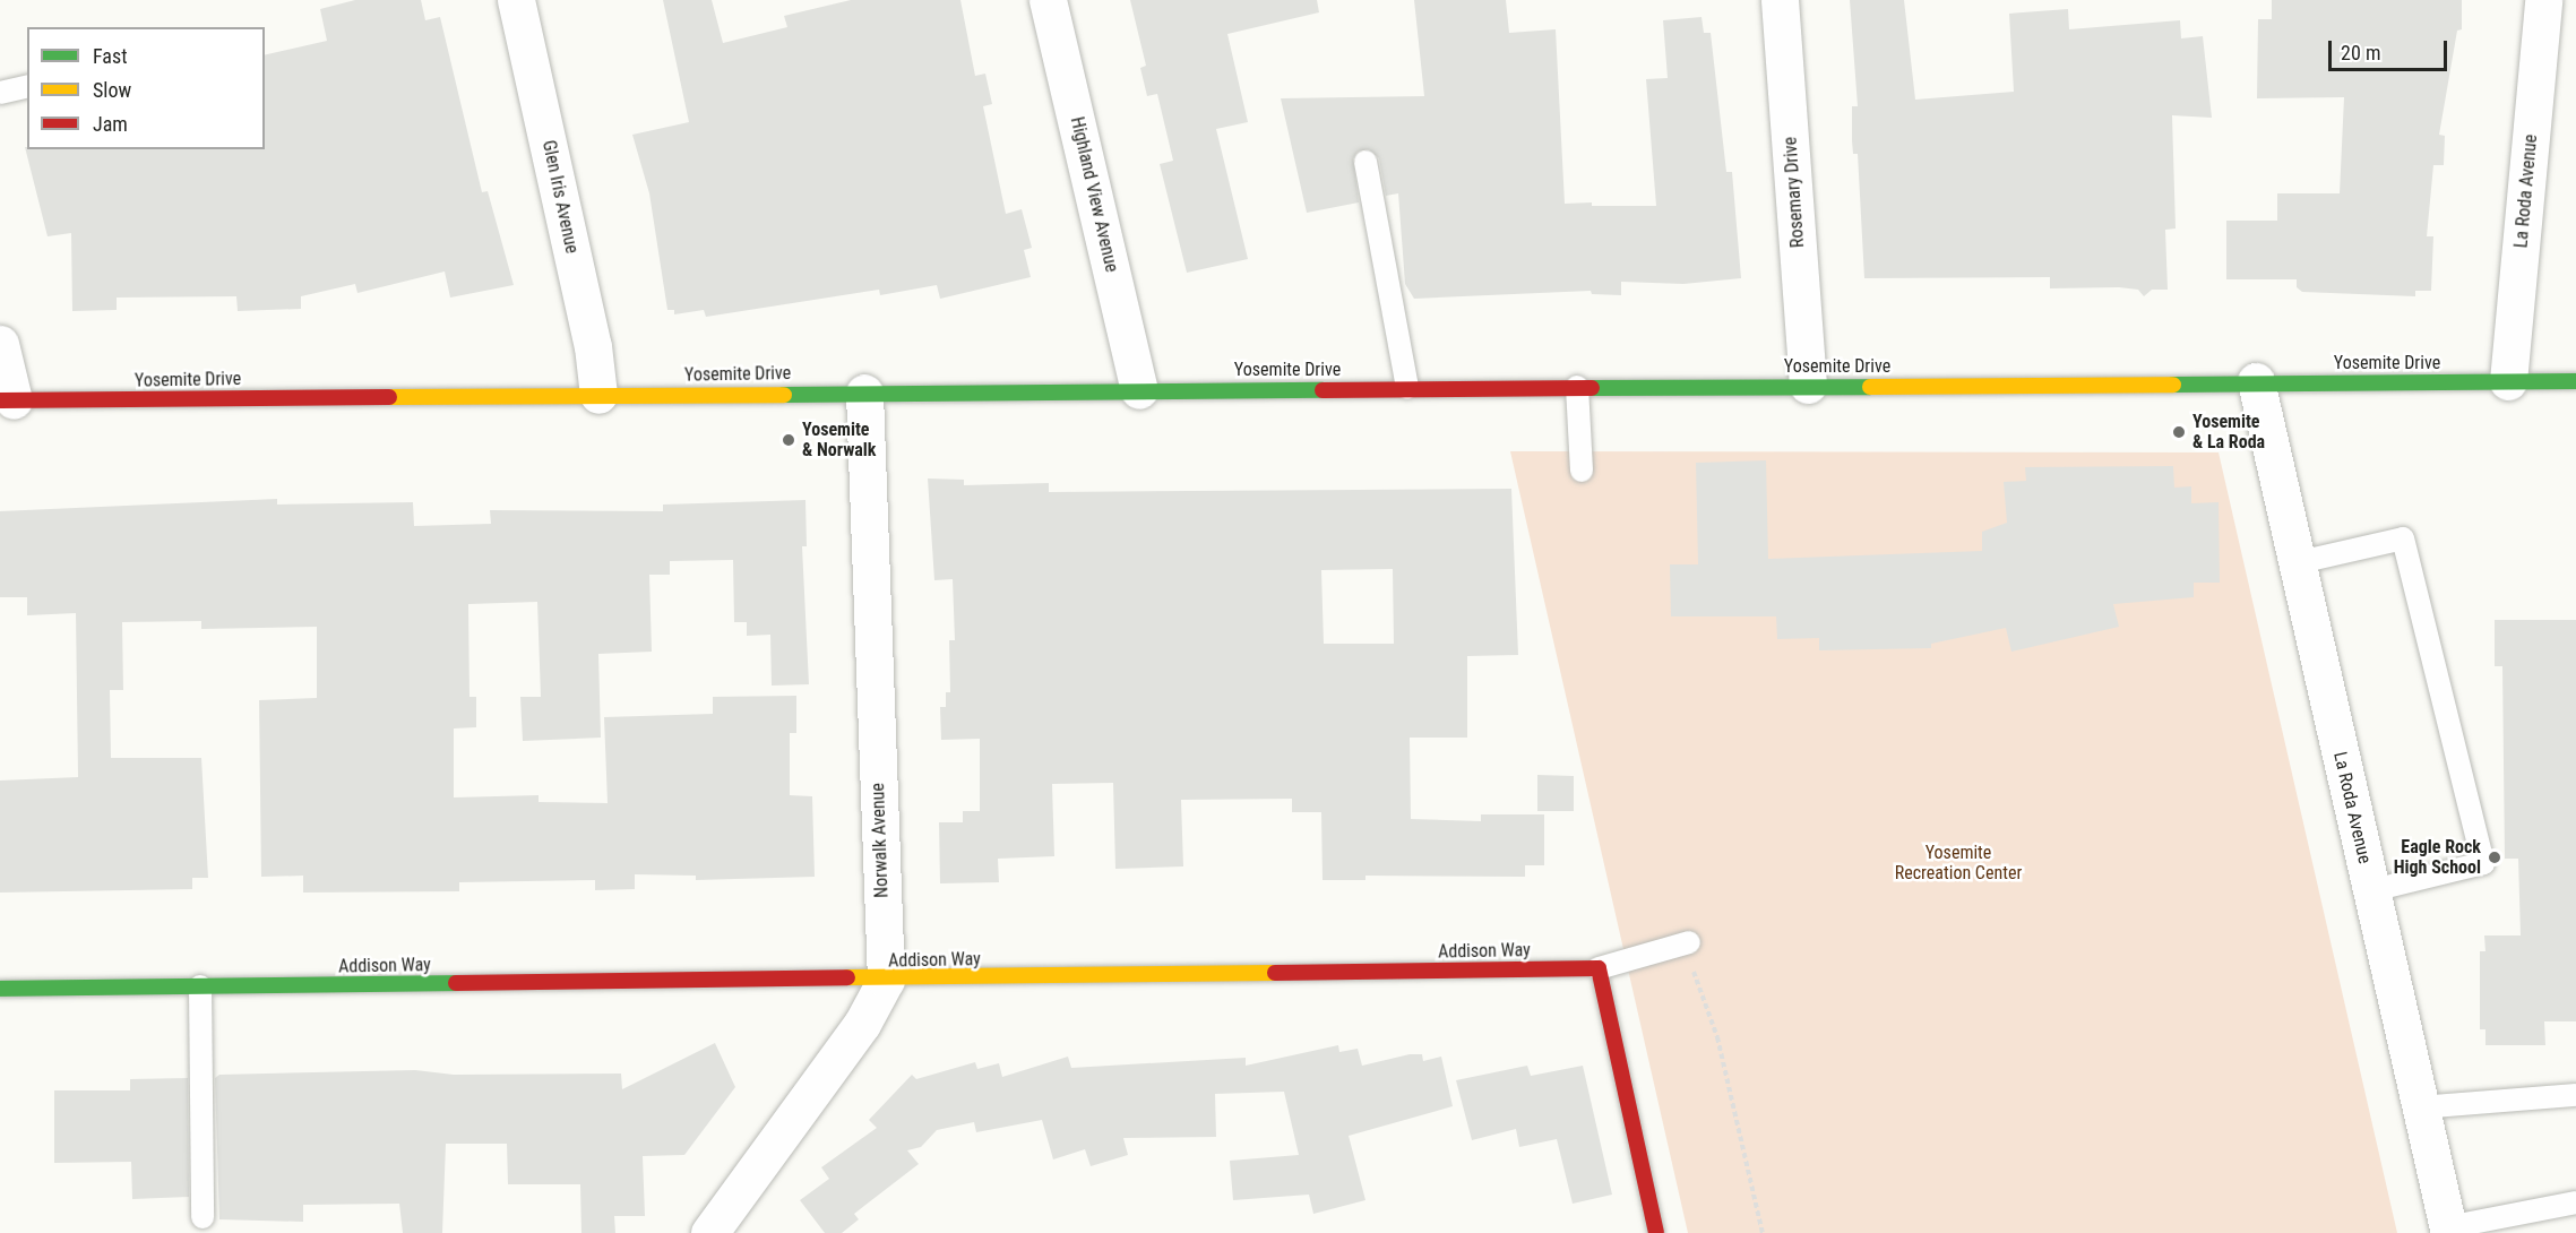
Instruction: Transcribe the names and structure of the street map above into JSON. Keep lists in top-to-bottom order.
{
  "streets": {
    "street": [
      "La Roda Avenue",
      "Rosemary Drive",
      "Highland View Avenue",
      "Glen Iris Avenue",
      "Yosemite Drive",
      "Norwalk Avenue",
      "Addison Way"
    ]
  },
  "crossings": [
    ["La Roda Avenue", "Yosemite Drive"],
    ["Rosemary Drive", "Yosemite Drive"],
    ["Highland View Avenue", "Yosemite Drive"],
    ["Glen Iris Avenue", "Yosemite Drive"],
    ["Yosemite Drive", "Norwalk Avenue"],
    ["Norwalk Avenue", "Addison Way"]
  ],
  "parks": ["Yosemite Recreation Center"],
  "places": ["Yosemite & La Roda", "Yosemite & Norwalk", "Eagle Rock High School"],
  "legend": ["Fast", "Slow", "Jam"],
  "scale_bar": "20 m"
}
